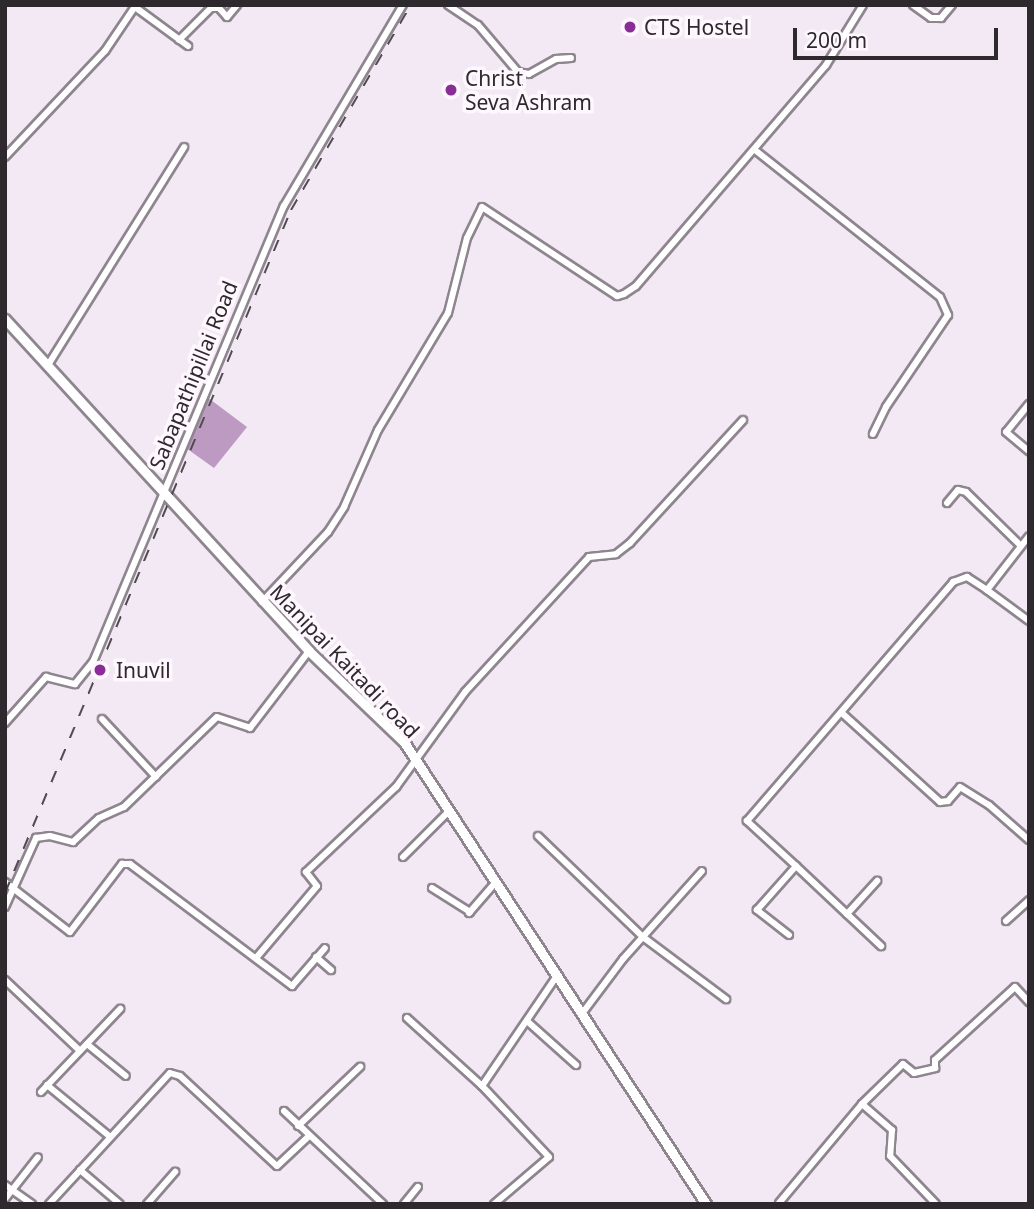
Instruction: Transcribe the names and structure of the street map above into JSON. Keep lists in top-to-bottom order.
{
  "streets": {
    "main road": ["Manipai Kaitadi road"],
    "street": ["Sabapathipillai Road"]
  },
  "crossings": [
    ["Sabapathipillai Road", "Manipai Kaitadi road"]
  ],
  "places": ["CTS Hostel", "Christ Seva Ashram", "Inuvil"],
  "scale_bar": "200 m"
}
